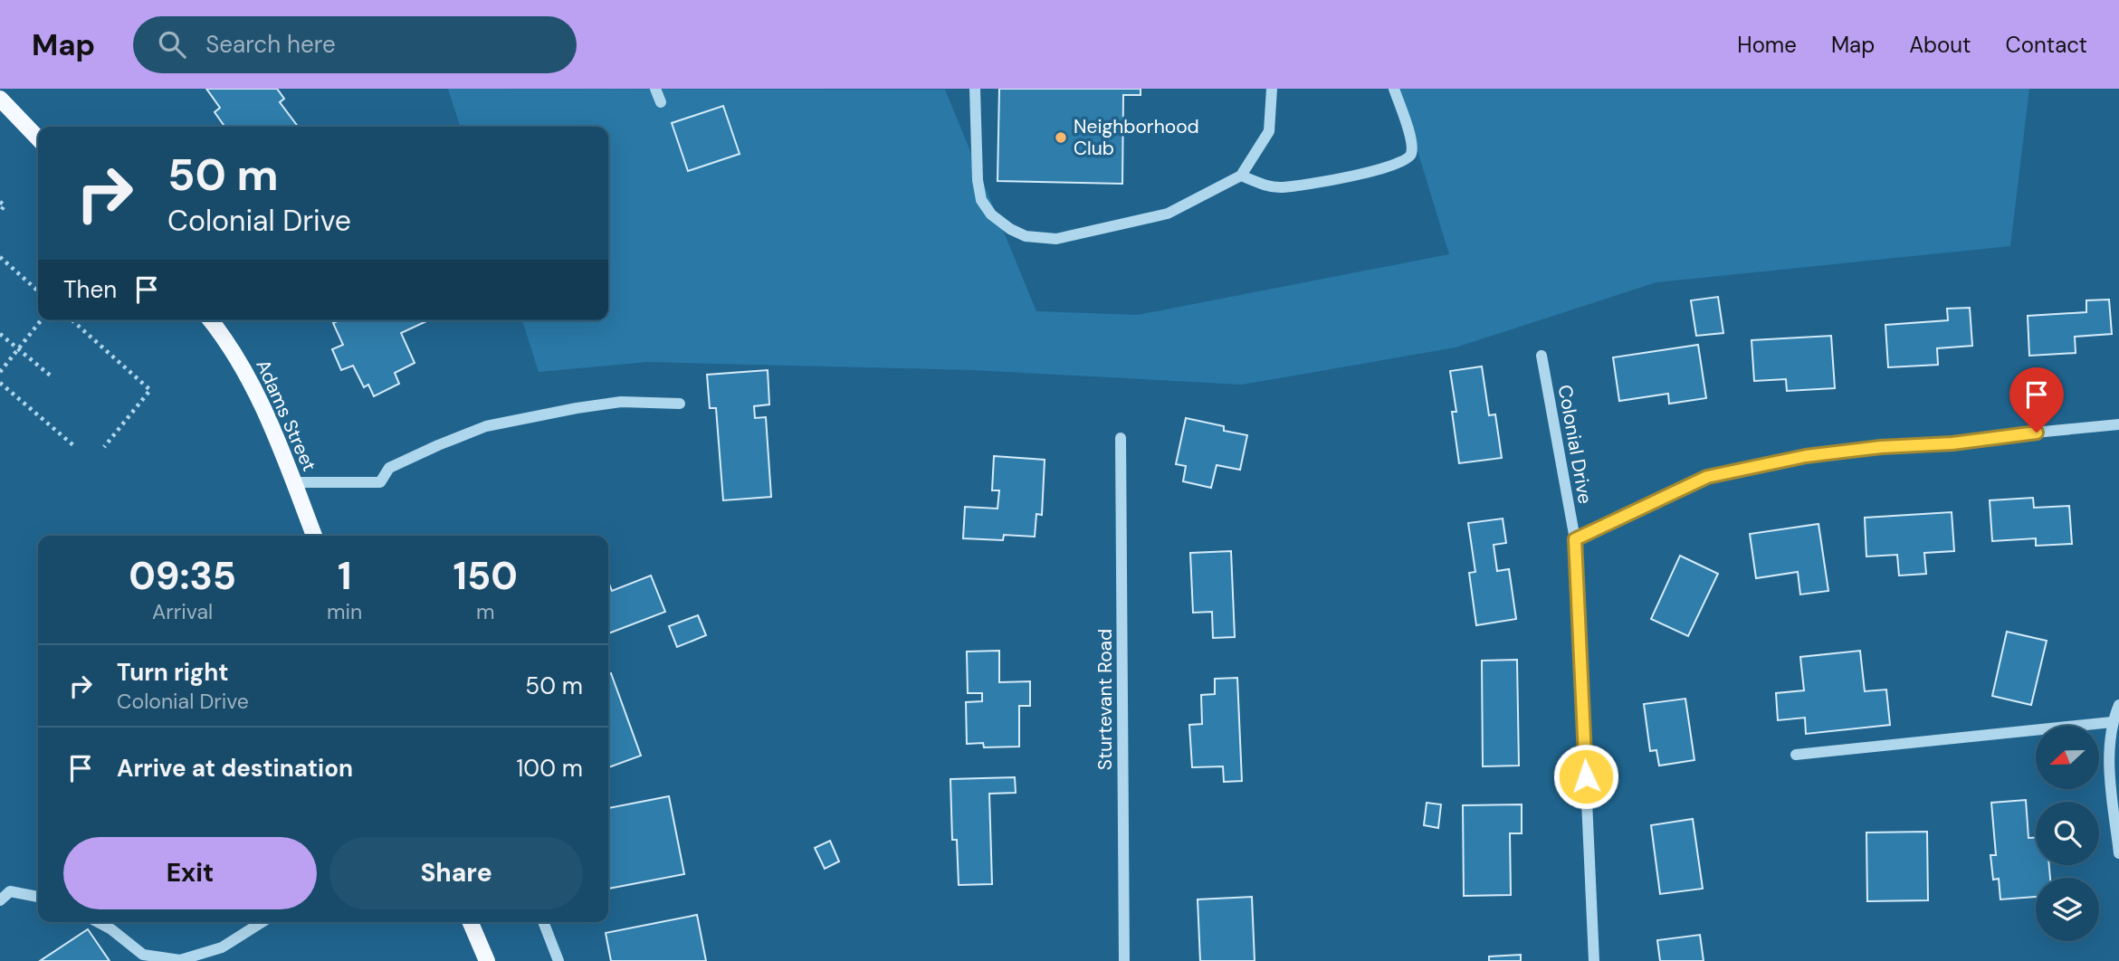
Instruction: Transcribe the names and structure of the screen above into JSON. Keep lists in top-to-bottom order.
{
  "streets": {
    "main road": ["Adams Street"],
    "street": ["Colonial Drive", "Sturtevant Road"]
  },
  "places": ["Neighborhood Club"],
  "north": "left",
  "page": {
    "header": "Map",
    "search": "Search here",
    "nav": [
      "Home",
      "Map",
      "About",
      "Contact"
    ],
    "turn": ["50 m", "Colonial Drive"],
    "then": "Then",
    "eta": [
      "09:35",
      "Arrival",
      "1",
      "min",
      "150",
      "m"
    ],
    "list": [
      {
        "name": "Turn right",
        "note": "Colonial Drive",
        "value": "50 m"
      },
      {
        "name": "Arrive at destination",
        "value": "100 m"
      }
    ],
    "buttons": ["Exit", "Share"]
  }
}
